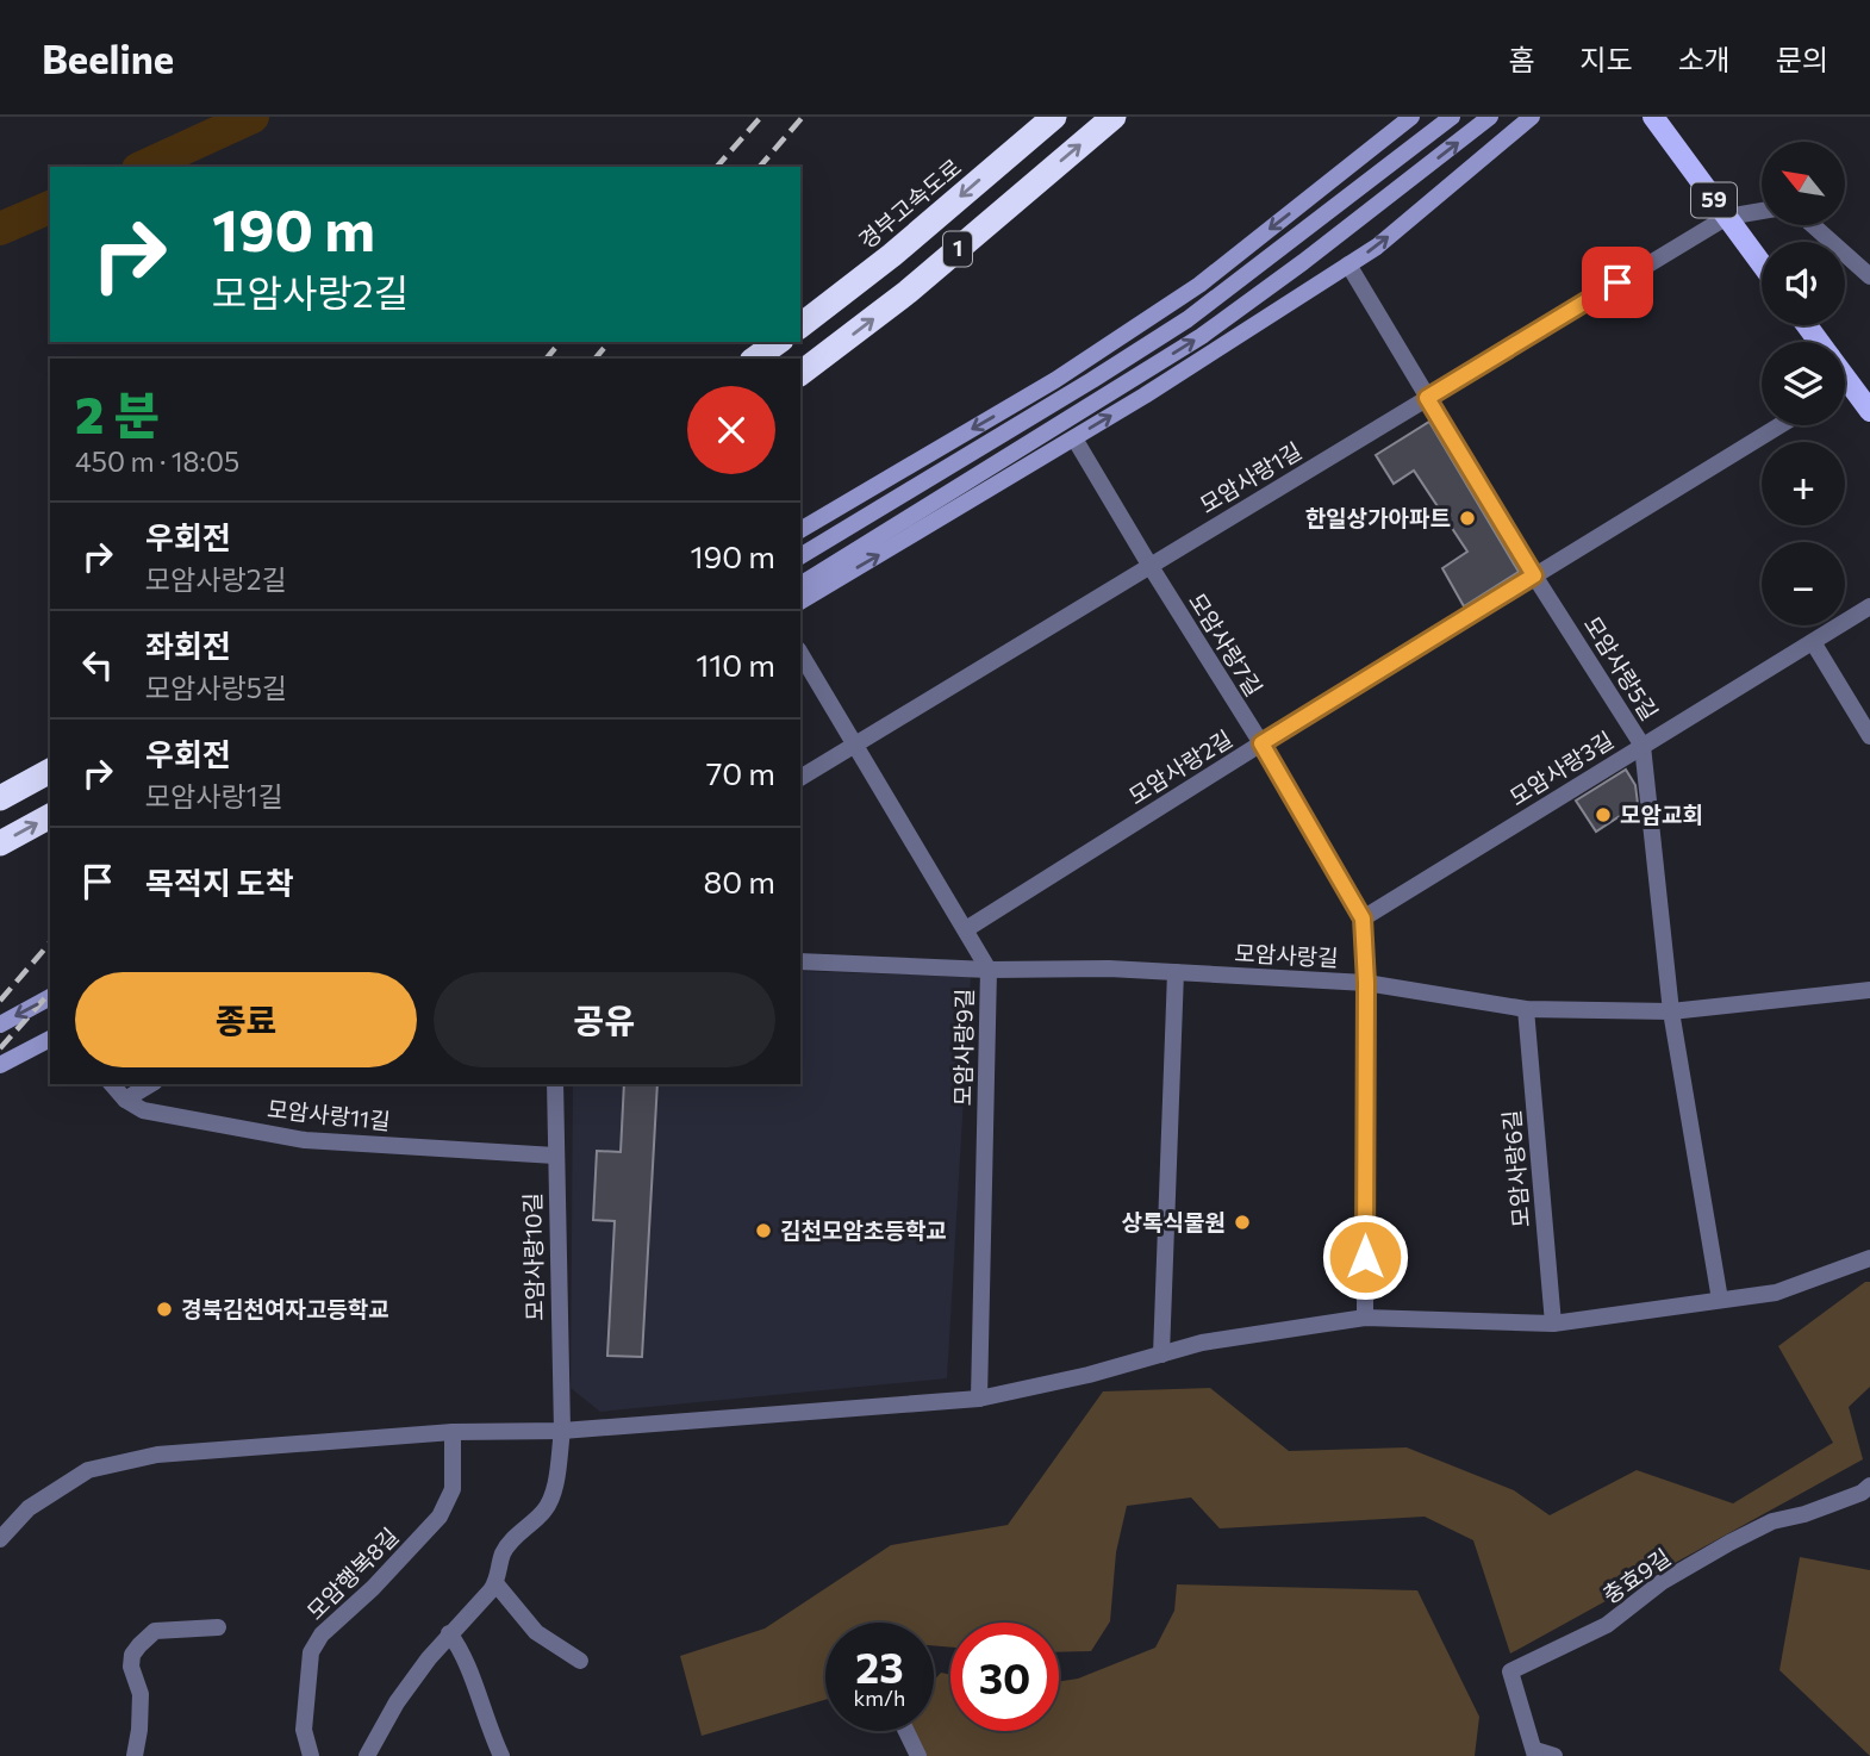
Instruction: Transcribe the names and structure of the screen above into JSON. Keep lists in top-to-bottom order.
{
  "streets": {
    "highway": ["경부고속도로", "1"],
    "main road": ["59"],
    "street": [
      "모암사랑1길",
      "모암사랑7길",
      "모암사랑5길",
      "모암사랑2길",
      "모암사랑3길",
      "모암사랑길",
      "모암사랑9길",
      "모암사랑11길",
      "모암사랑6길",
      "모암사랑10길",
      "모암행복8길",
      "충효9길"
    ]
  },
  "crossings": [
    ["59", "모암사랑1길"],
    ["모암사랑1길", "모암사랑7길"],
    ["모암사랑1길", "모암사랑5길"],
    ["모암사랑1길", "모암사랑9길"],
    ["모암사랑7길", "모암사랑2길"],
    ["모암사랑7길", "모암사랑3길"],
    ["모암사랑7길", "모암사랑길"],
    ["모암사랑5길", "모암사랑2길"],
    ["모암사랑5길", "모암사랑3길"],
    ["모암사랑5길", "모암사랑길"],
    ["모암사랑2길", "모암사랑9길"],
    ["모암사랑길", "모암사랑9길"],
    ["모암사랑길", "모암사랑6길"],
    ["모암사랑11길", "모암사랑10길"]
  ],
  "places": [
    "한일상가아파트",
    "모암교회",
    "상록식물원",
    "김천모암초등학교",
    "경북김천여자고등학교"
  ],
  "north": "top left",
  "page": {
    "header": "Beeline",
    "nav": [
      "홈",
      "지도",
      "소개",
      "문의"
    ],
    "map_buttons": ["+", "−"],
    "turn": ["190 m", "모암사랑2길"],
    "heading": ["2 분", "450 m · 18:05"],
    "list": [
      {
        "name": "우회전",
        "note": "모암사랑2길",
        "value": "190 m"
      },
      {
        "name": "좌회전",
        "note": "모암사랑5길",
        "value": "110 m"
      },
      {
        "name": "우회전",
        "note": "모암사랑1길",
        "value": "70 m"
      },
      {
        "name": "목적지 도착",
        "value": "80 m"
      }
    ],
    "buttons": ["종료", "공유"],
    "speed": "23 km/h",
    "limit": "30"
  }
}
